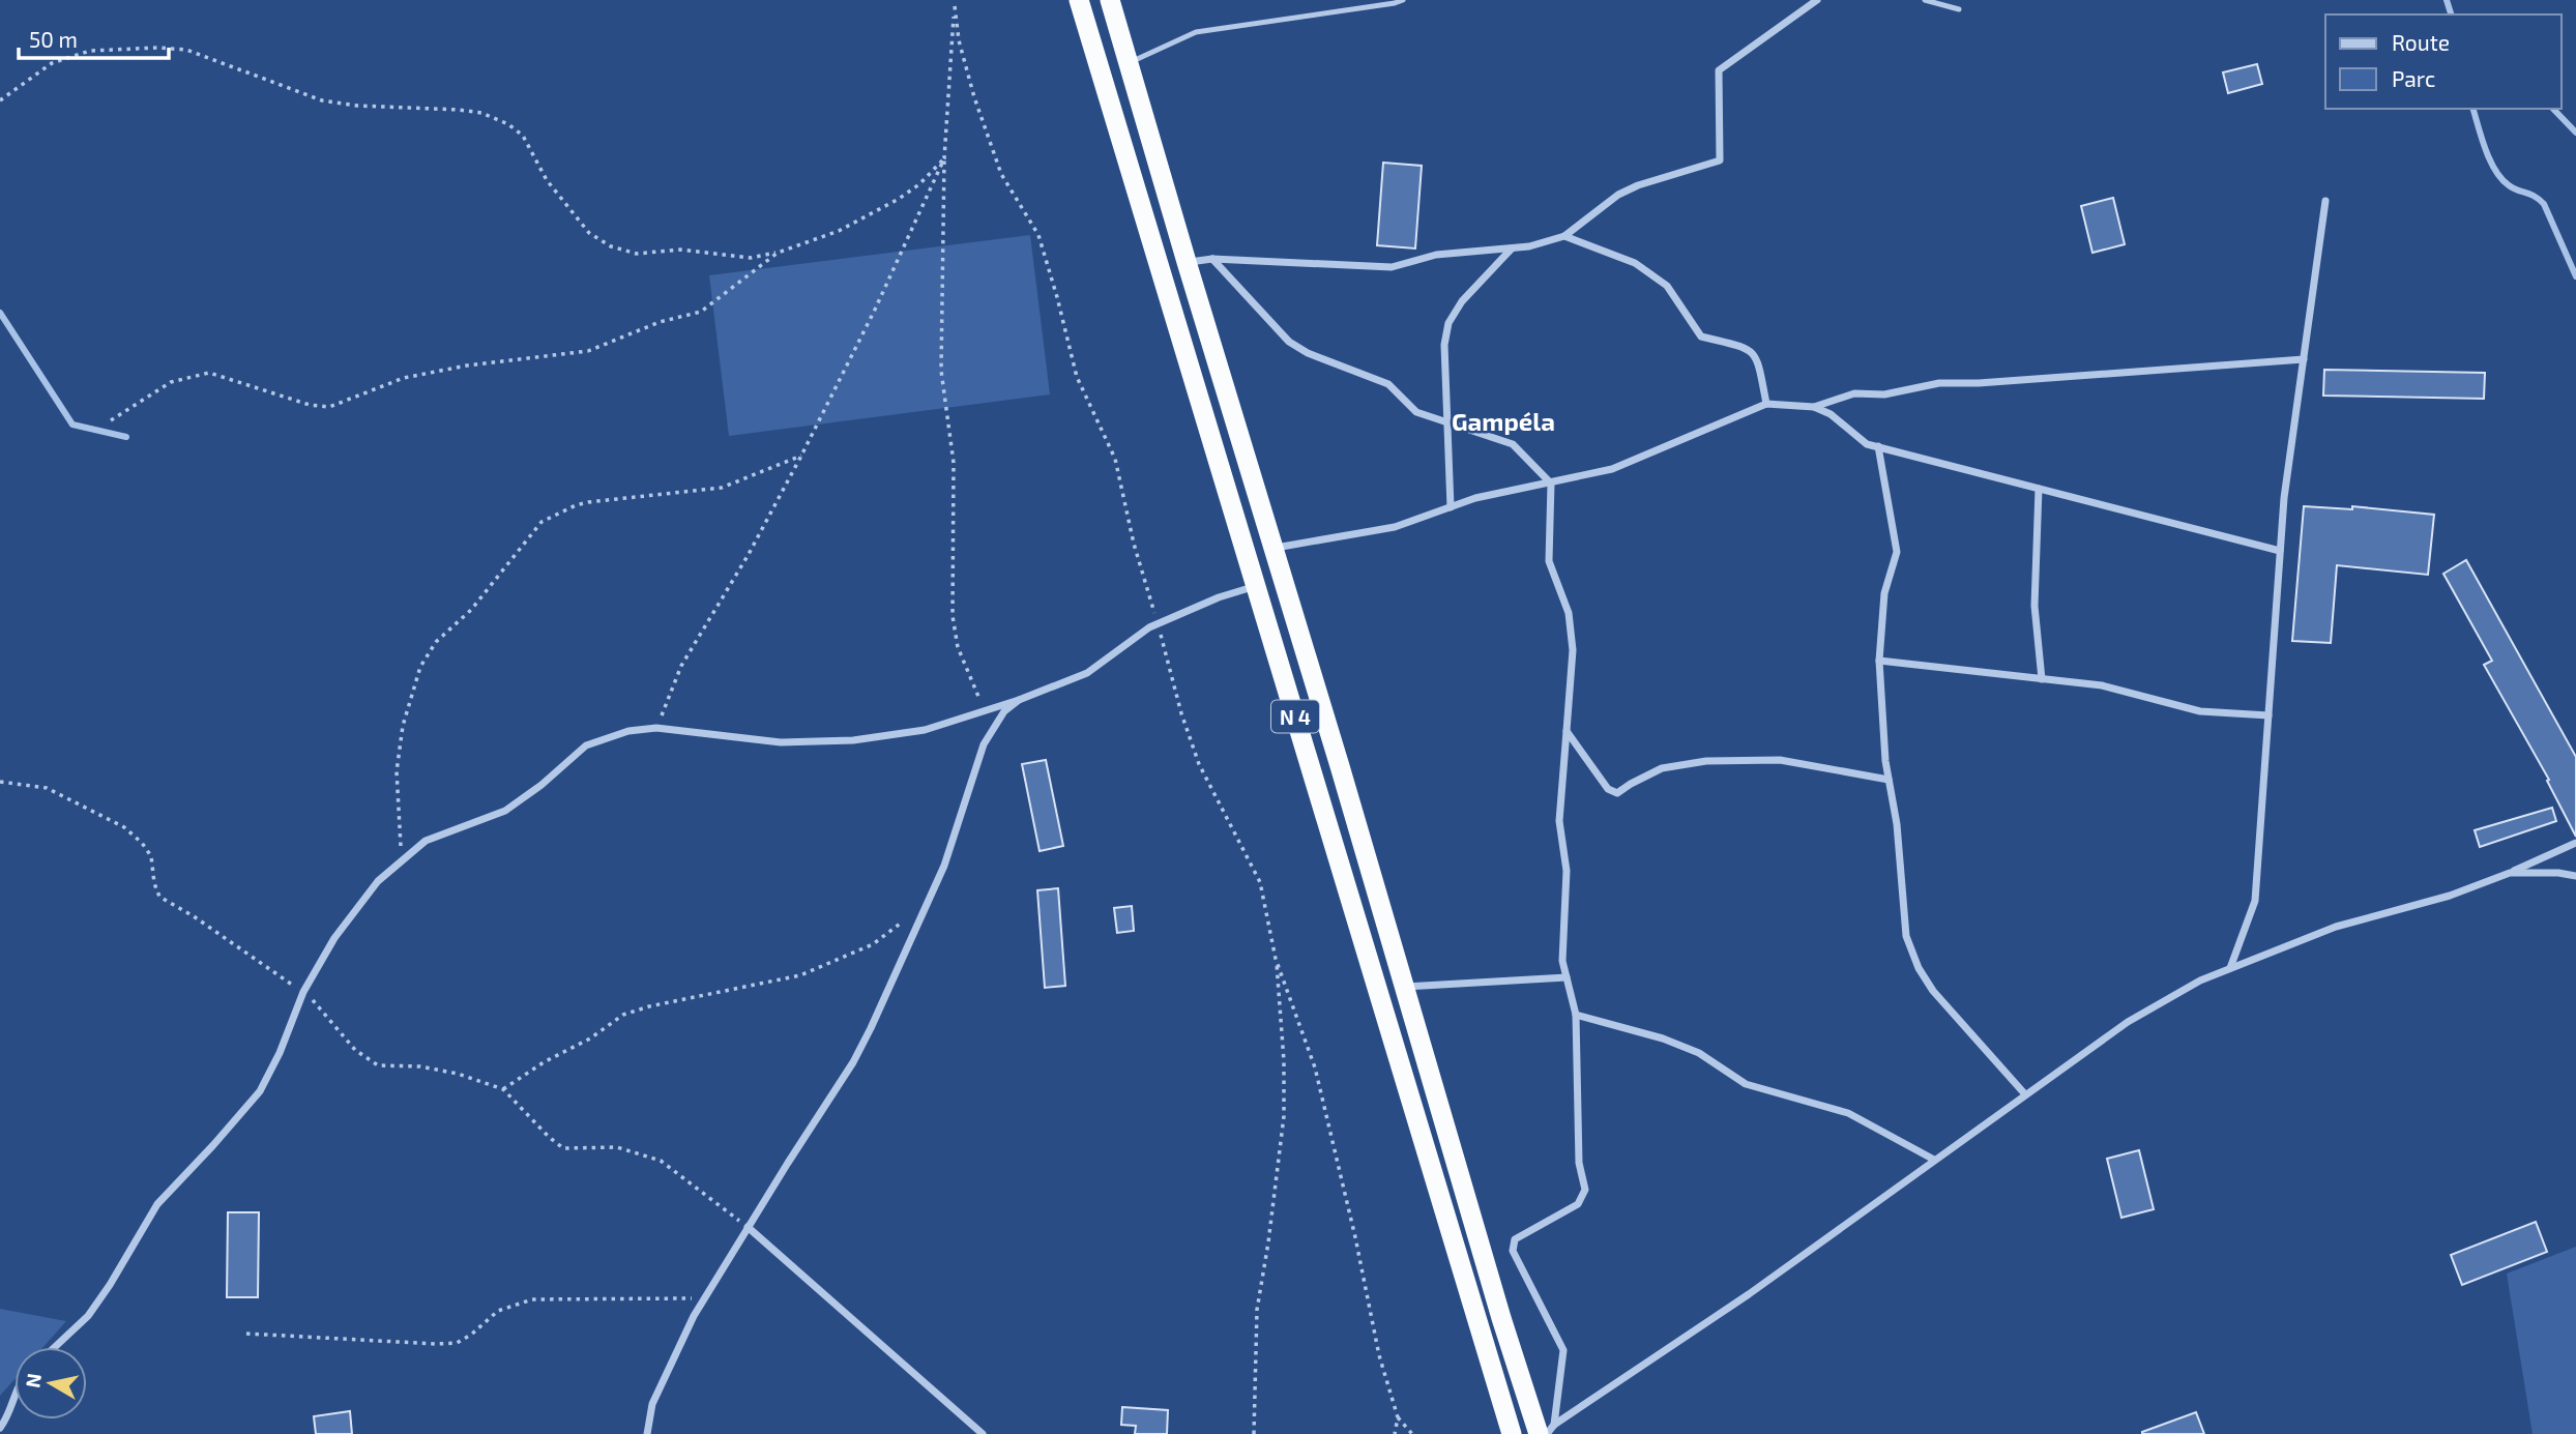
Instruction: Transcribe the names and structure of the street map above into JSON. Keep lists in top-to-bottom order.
{
  "streets": {
    "highway": ["N 4"]
  },
  "districts": ["Gampéla"],
  "legend": ["Route", "Parc"],
  "scale_bar": "50 m",
  "north": "left"
}
